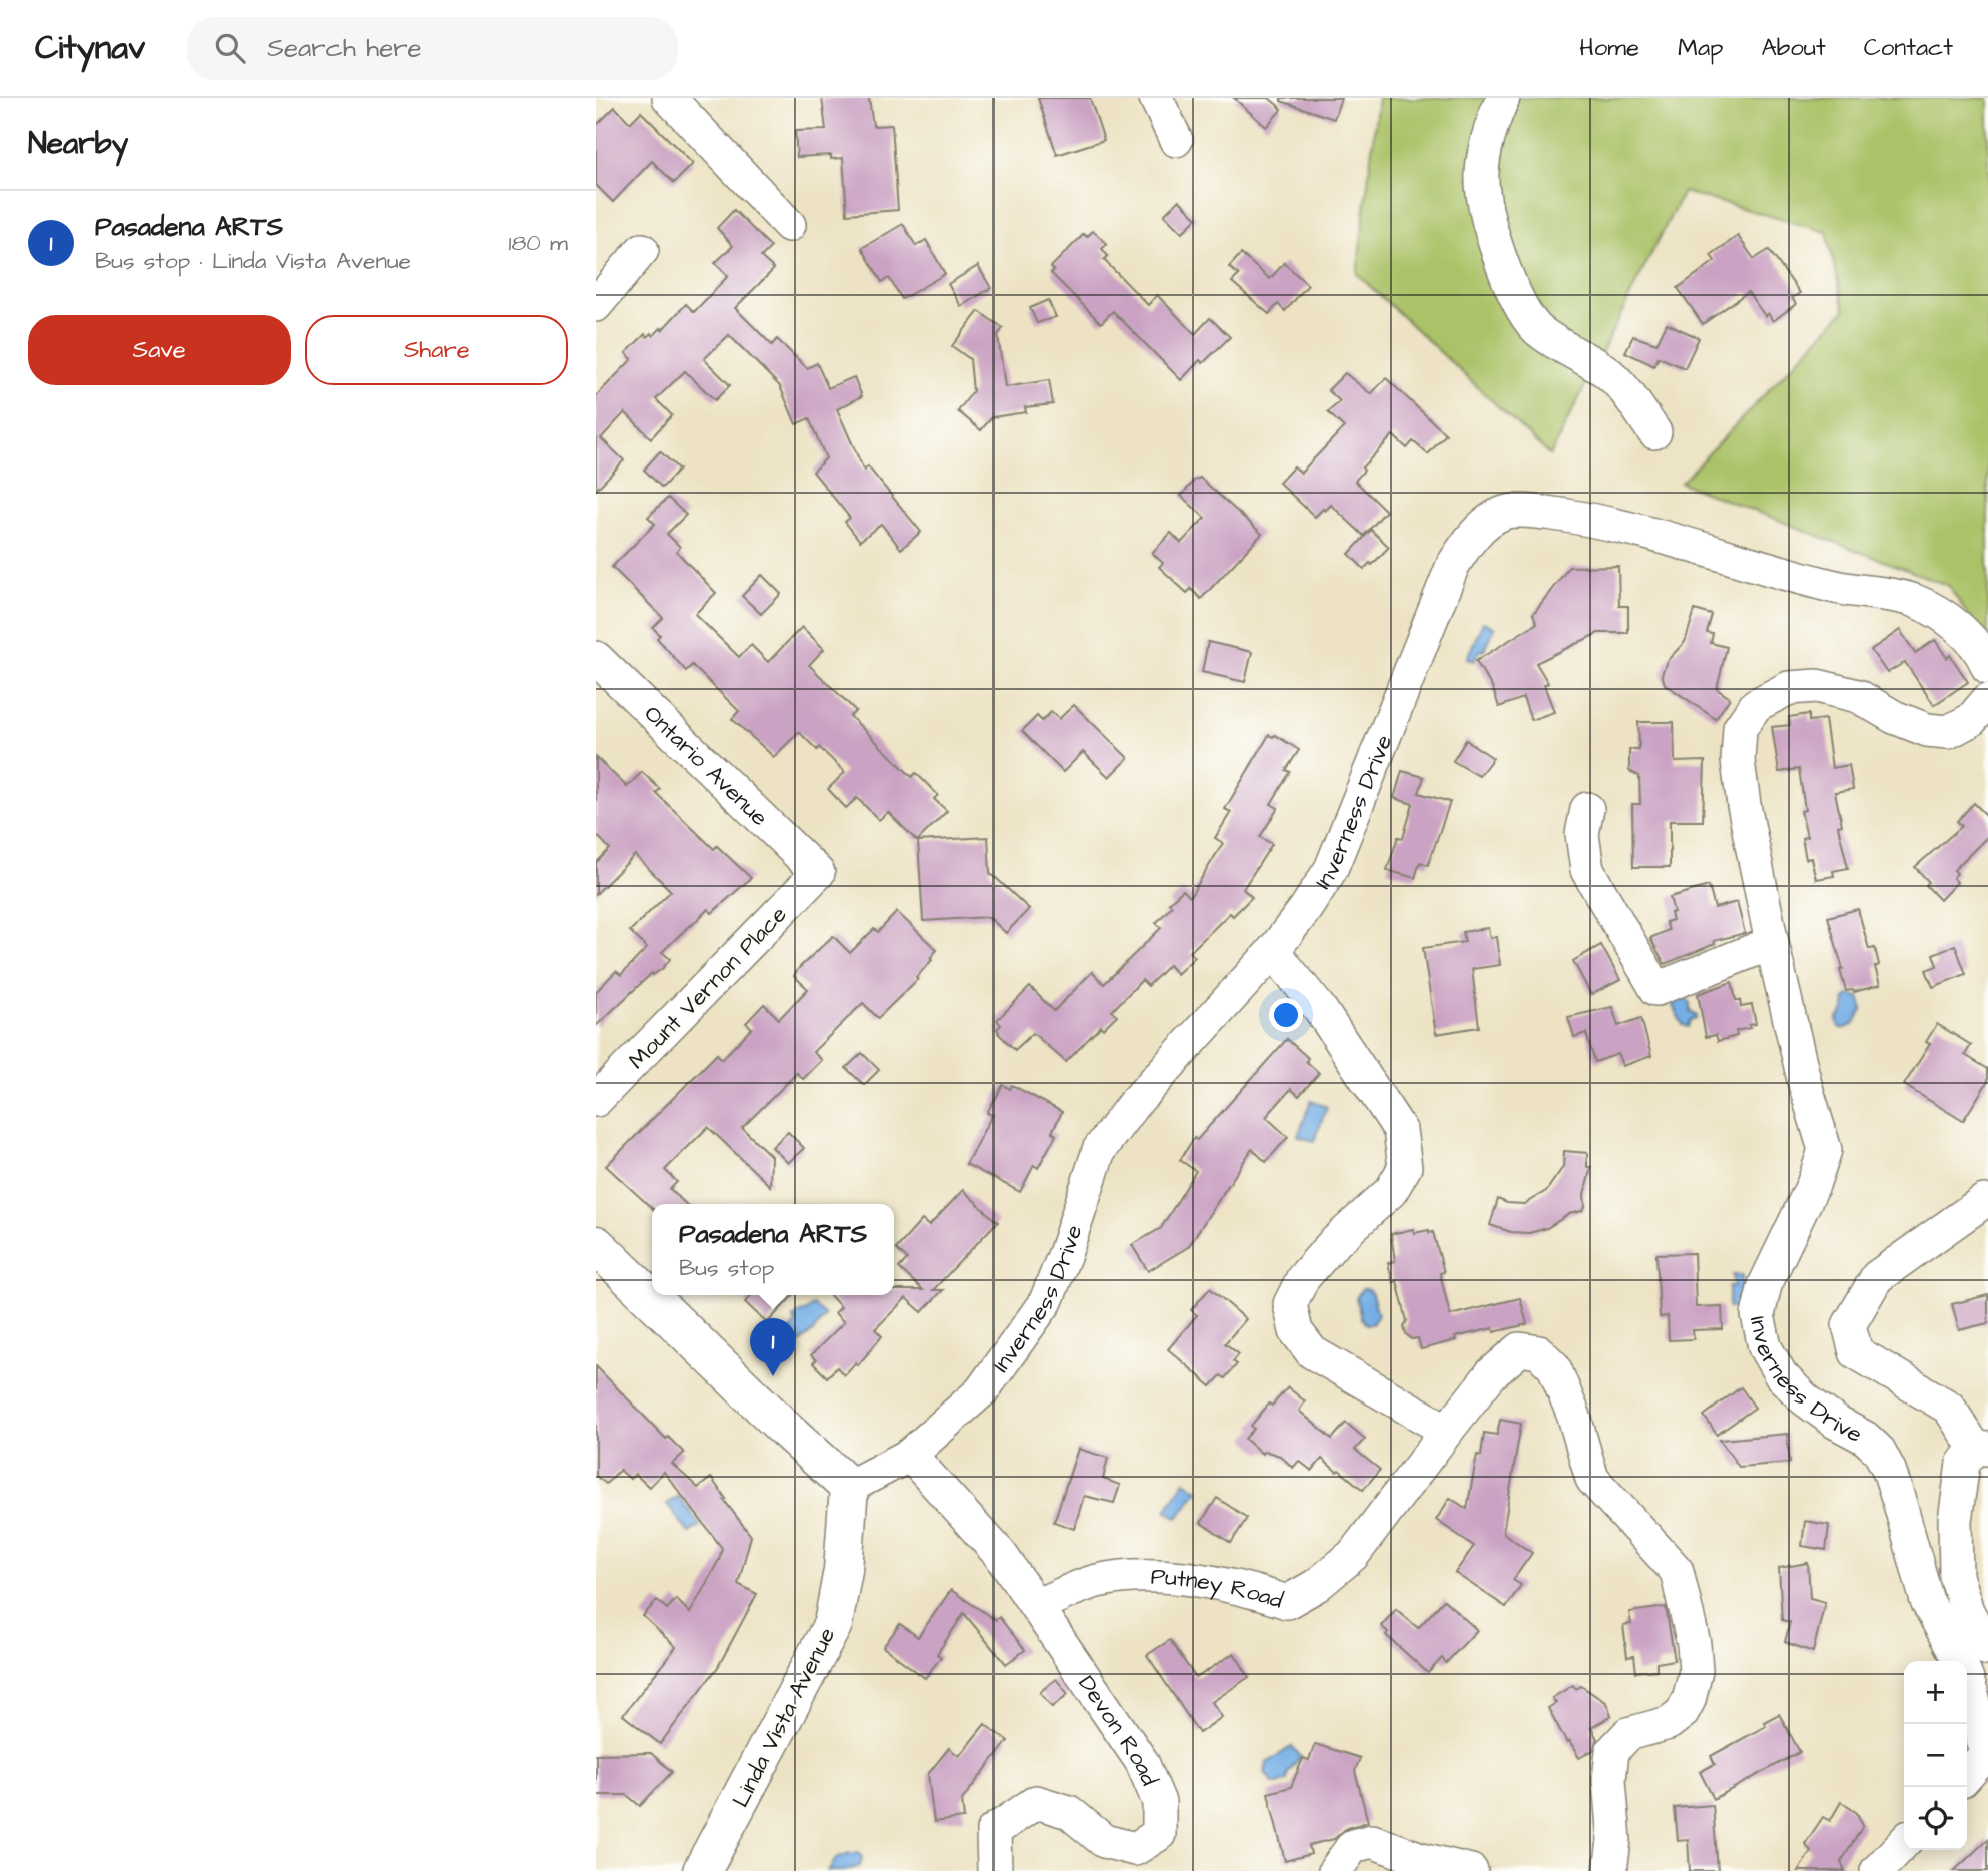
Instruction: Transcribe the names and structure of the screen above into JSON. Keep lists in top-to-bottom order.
{
  "streets": {
    "main road": ["Linda Vista Avenue"],
    "street": [
      "Ontario Avenue",
      "Inverness Drive",
      "Mount Vernon Place",
      "Putney Road",
      "Devon Road"
    ]
  },
  "crossings": [
    ["Ontario Avenue", "Mount Vernon Place"],
    ["Inverness Drive", "Linda Vista Avenue"],
    ["Inverness Drive", "Devon Road"],
    ["Putney Road", "Devon Road"]
  ],
  "page": {
    "header": "Citynav",
    "search": "Search here",
    "nav": [
      "Home",
      "Map",
      "About",
      "Contact"
    ],
    "heading": "Nearby",
    "list": [
      {
        "mark": "1",
        "name": "Pasadena ARTS",
        "note": "Bus stop · Linda Vista Avenue",
        "value": "180 m"
      }
    ],
    "buttons": ["Save", "Share"],
    "popup": ["Pasadena ARTS", "Bus stop"],
    "pins": "1",
    "map_buttons": ["+", "−"]
  }
}
